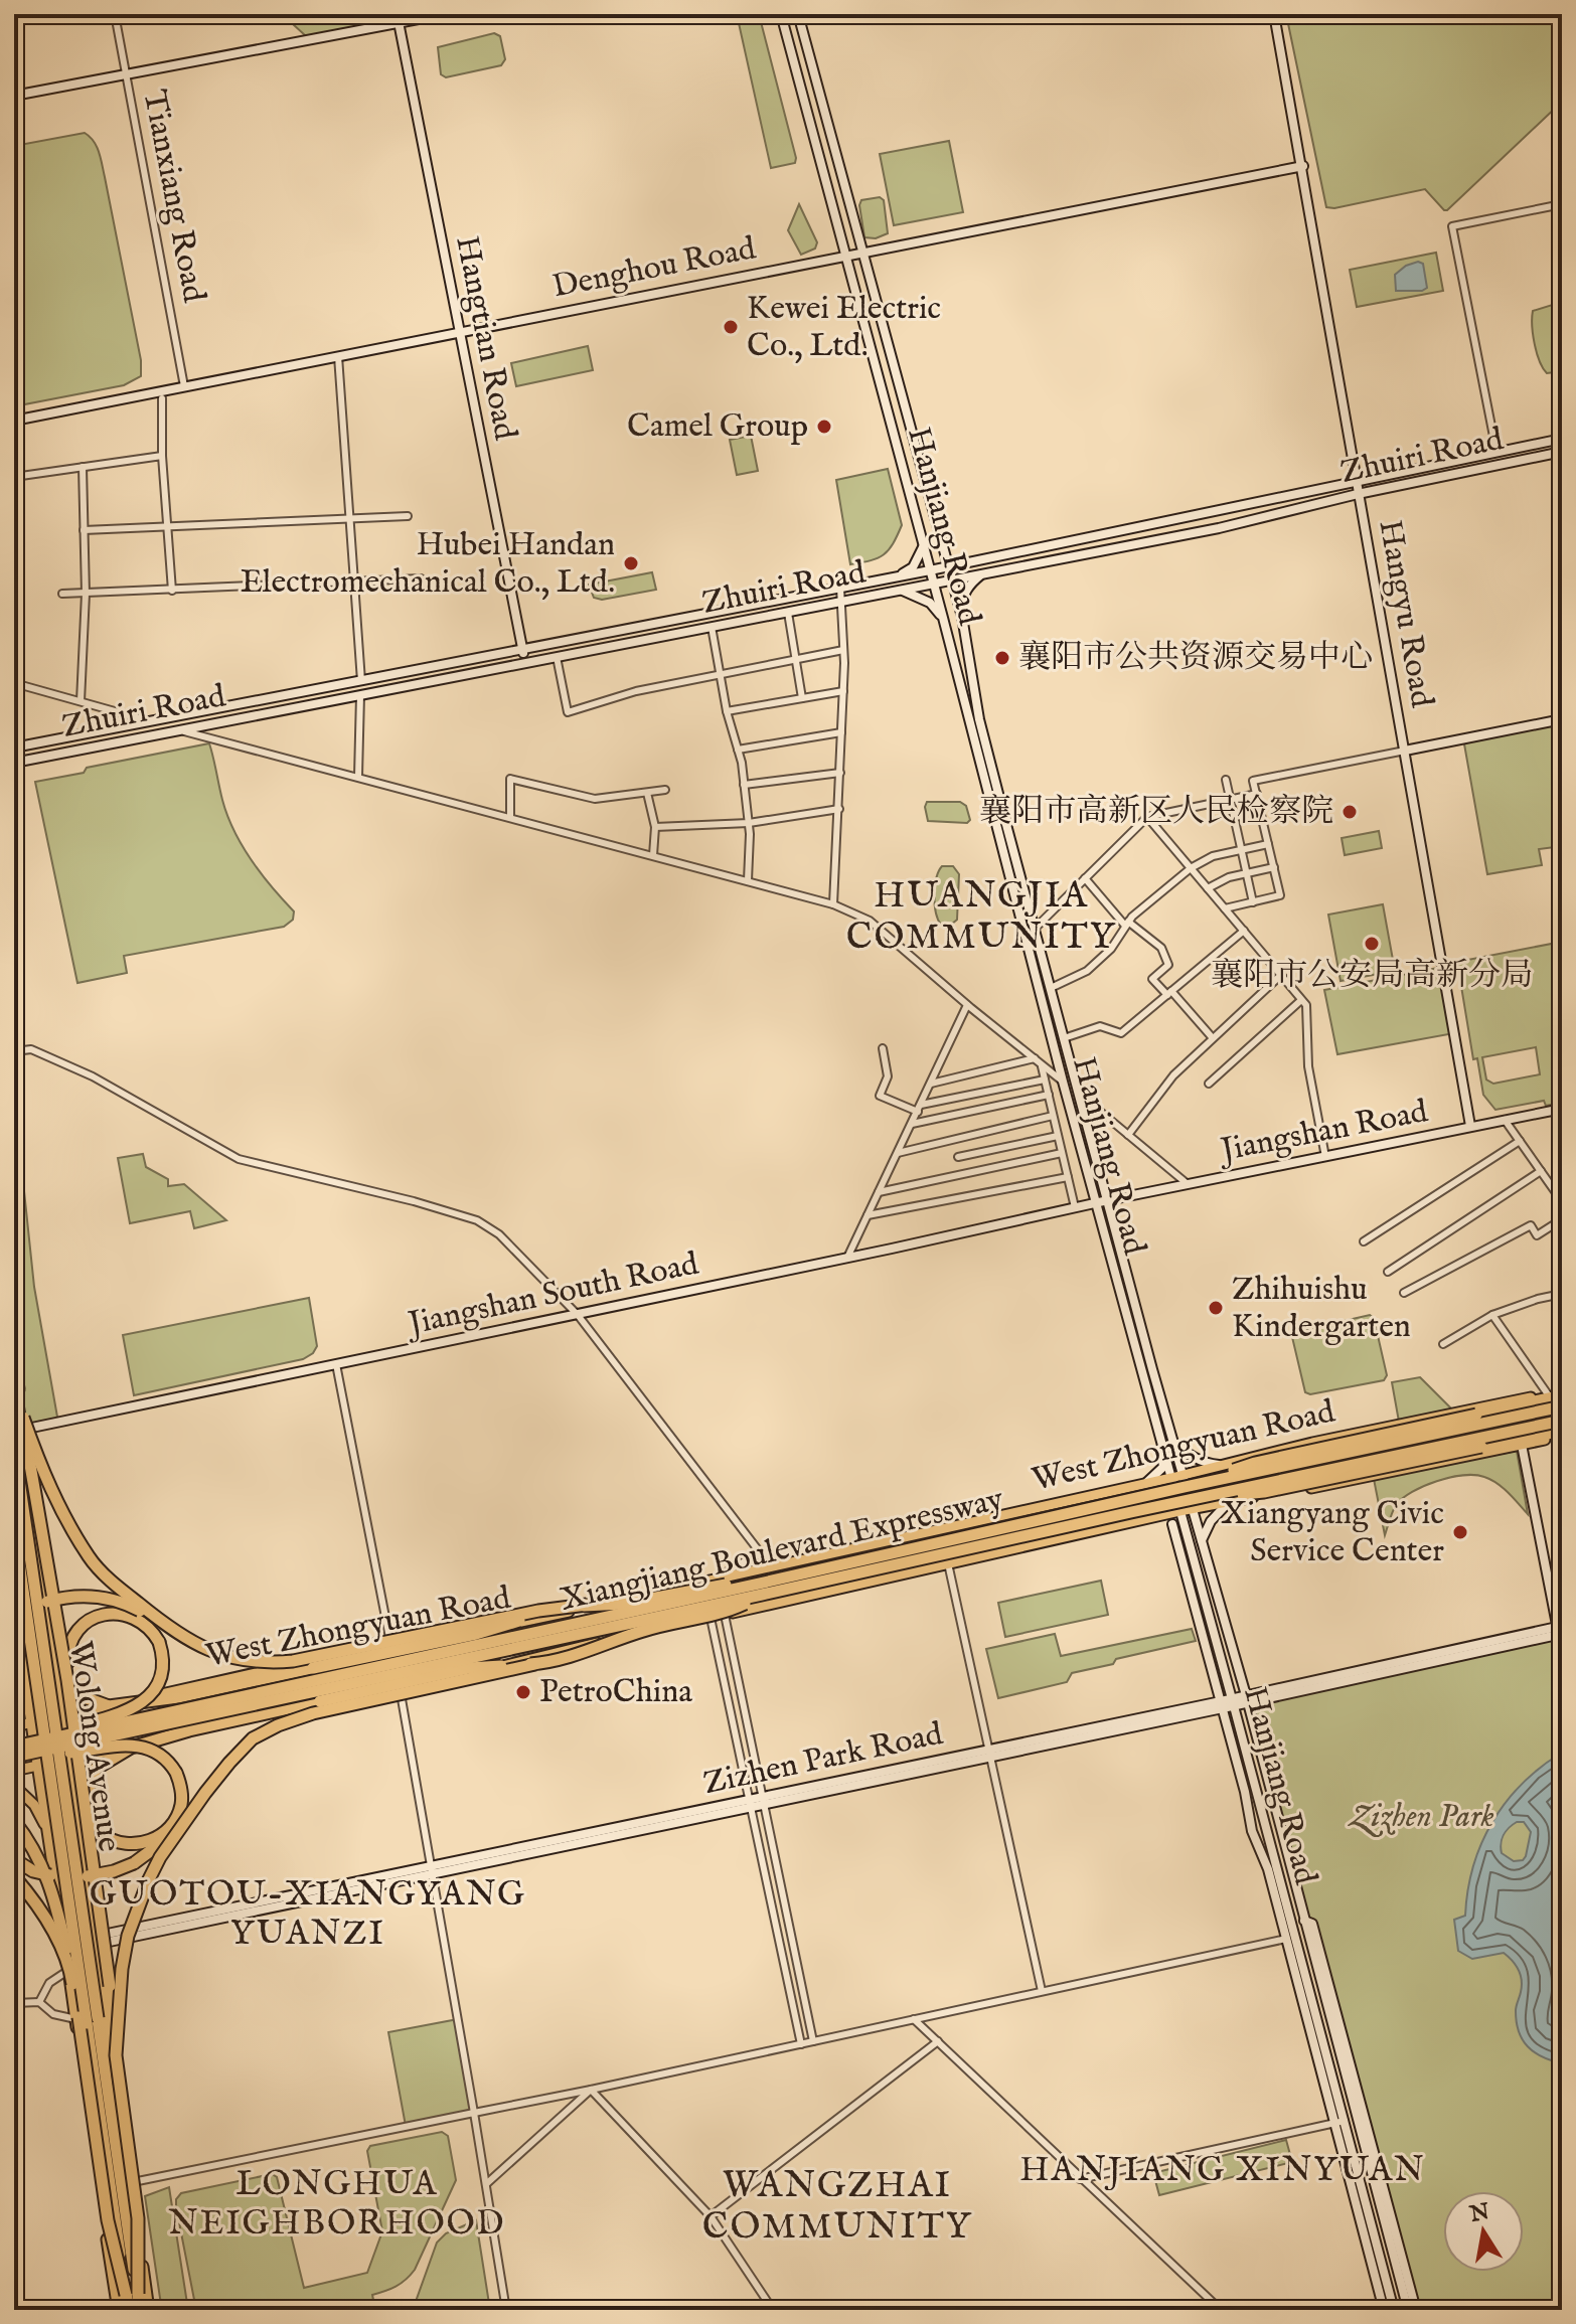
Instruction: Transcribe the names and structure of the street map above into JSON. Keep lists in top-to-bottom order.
{
  "streets": {
    "highway": ["Xiangjiang Boulevard Expressway", "Wolong Avenue"],
    "main road": [
      "Denghou Road",
      "Hangtian Road",
      "Zhuiri Road",
      "Hanjiang Road",
      "Hangyu Road",
      "Jiangshan Road",
      "Jiangshan South Road",
      "West Zhongyuan Road",
      "Zizhen Park Road"
    ],
    "street": ["Tianxiang Road"]
  },
  "crossings": [
    ["Tianxiang Road", "Denghou Road"],
    ["Denghou Road", "Hangtian Road"],
    ["Denghou Road", "Hanjiang Road"],
    ["Denghou Road", "Hangyu Road"],
    ["Hangtian Road", "Zhuiri Road"],
    ["Zhuiri Road", "Hanjiang Road"],
    ["Zhuiri Road", "Hangyu Road"],
    ["Hanjiang Road", "Jiangshan Road"],
    ["Hanjiang Road", "Jiangshan South Road"],
    ["Hanjiang Road", "West Zhongyuan Road"],
    ["Hanjiang Road", "Zizhen Park Road"],
    ["Hangyu Road", "Jiangshan Road"],
    ["Jiangshan Road", "Jiangshan South Road"],
    ["Jiangshan South Road", "Wolong Avenue"],
    ["West Zhongyuan Road", "Wolong Avenue"],
    ["Wolong Avenue", "Zizhen Park Road"]
  ],
  "districts": [
    "HUANGJIA COMMUNITY",
    "GUOTOU-XIANGYANG YUANZI",
    "HANJIANG XINYUAN",
    "LONGHUA NEIGHBORHOOD",
    "WANGZHAI COMMUNITY"
  ],
  "parks": ["Zizhen Park"],
  "places": [
    "Kewei Electric Co., Ltd.",
    "Camel Group",
    "Hubei Handan Electromechanical Co., Ltd.",
    "襄阳市公共资源交易中心",
    "襄阳市高新区人民检察院",
    "襄阳市公安局高新分局",
    "Zhihuishu Kindergarten",
    "Xiangyang Civic Service Center",
    "PetroChina"
  ],
  "north": "top"
}
